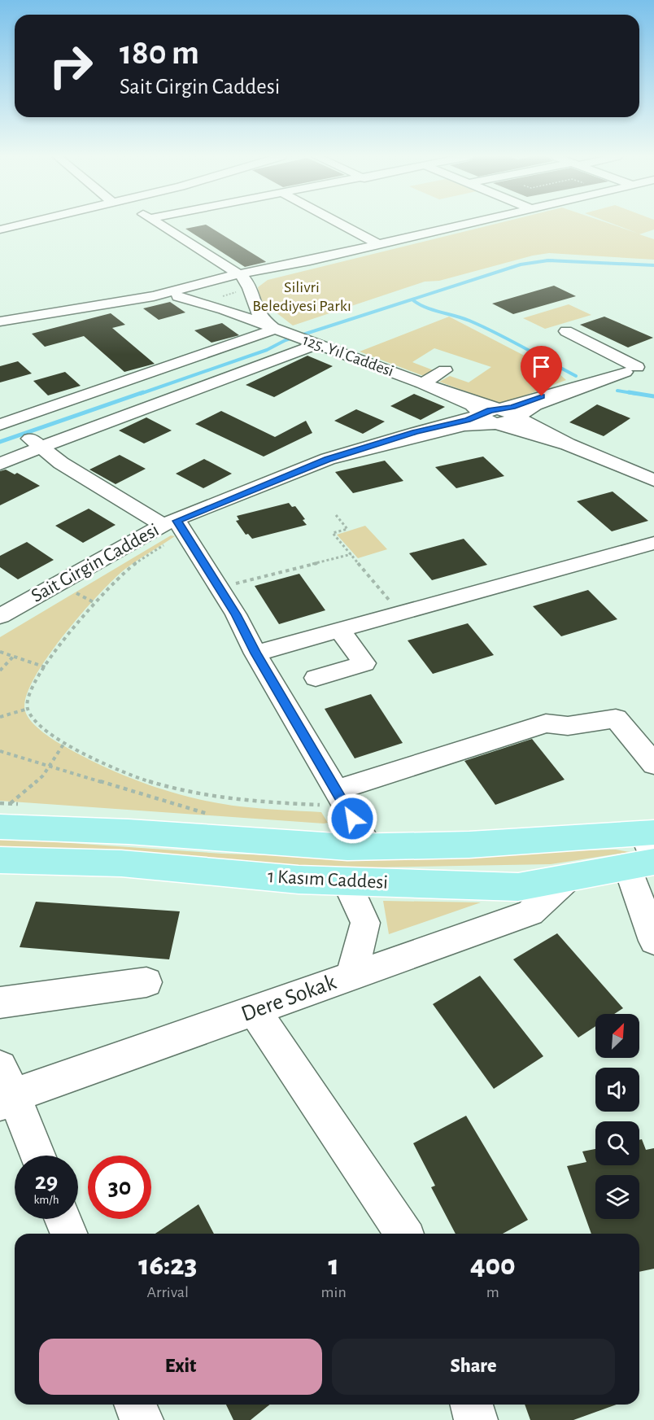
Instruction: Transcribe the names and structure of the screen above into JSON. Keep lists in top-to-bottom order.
{
  "streets": {
    "main road": ["1 Kasım Caddesi"],
    "street": ["125. Yıl Caddesi", "Sait Girgin Caddesi", "Dere Sokak"]
  },
  "crossings": [
    ["125. Yıl Caddesi", "Sait Girgin Caddesi"],
    ["1 Kasım Caddesi", "Dere Sokak"]
  ],
  "parks": ["Silivri Belediyesi Parkı"],
  "north": "top right",
  "page": {
    "turn": ["180 m", "Sait Girgin Caddesi"],
    "speed": "29 km/h",
    "limit": "30",
    "eta": [
      "16:23",
      "Arrival",
      "1",
      "min",
      "400",
      "m"
    ],
    "buttons": ["Exit", "Share"]
  }
}
